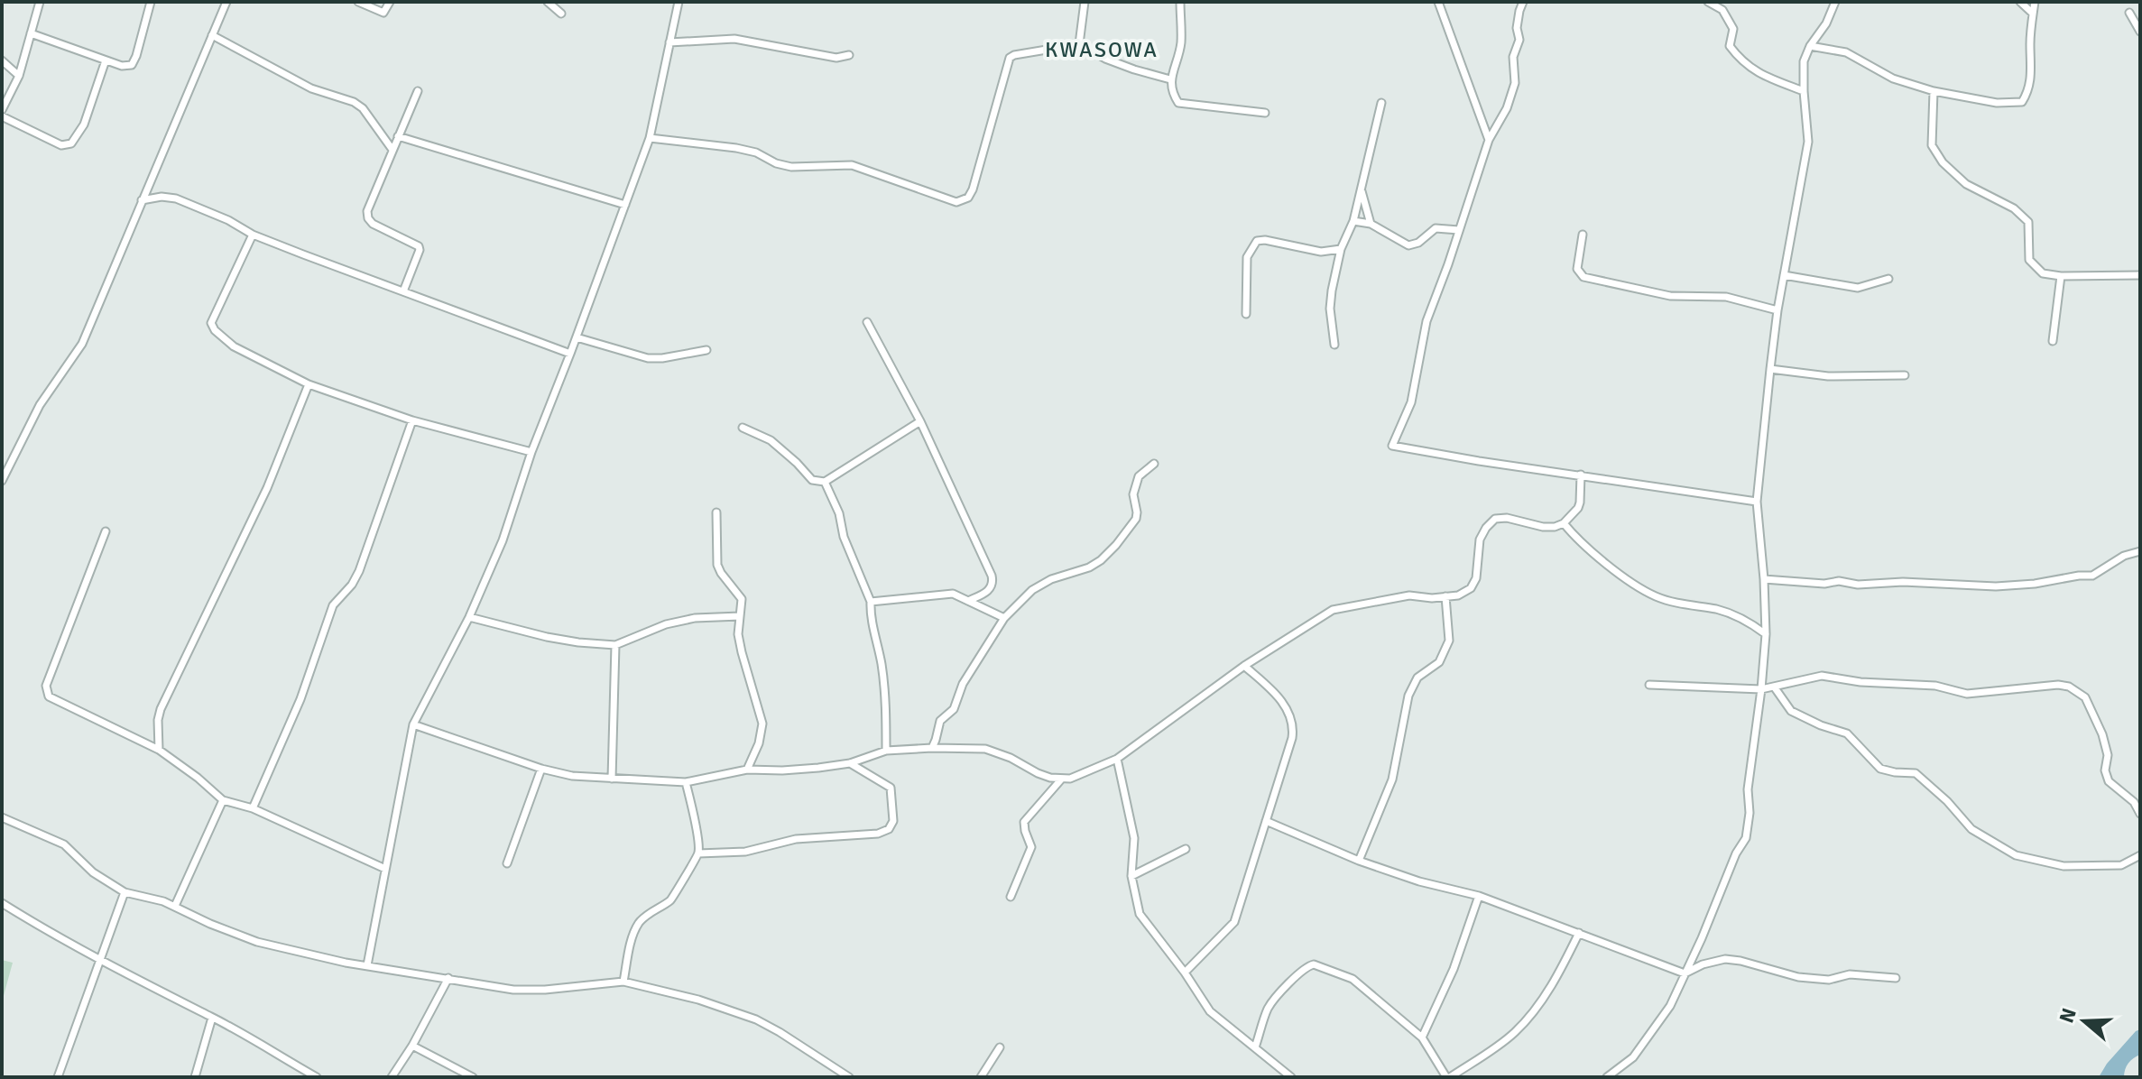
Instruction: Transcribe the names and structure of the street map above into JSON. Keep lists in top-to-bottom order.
{
  "districts": ["KWASOWA"],
  "north": "left"
}
